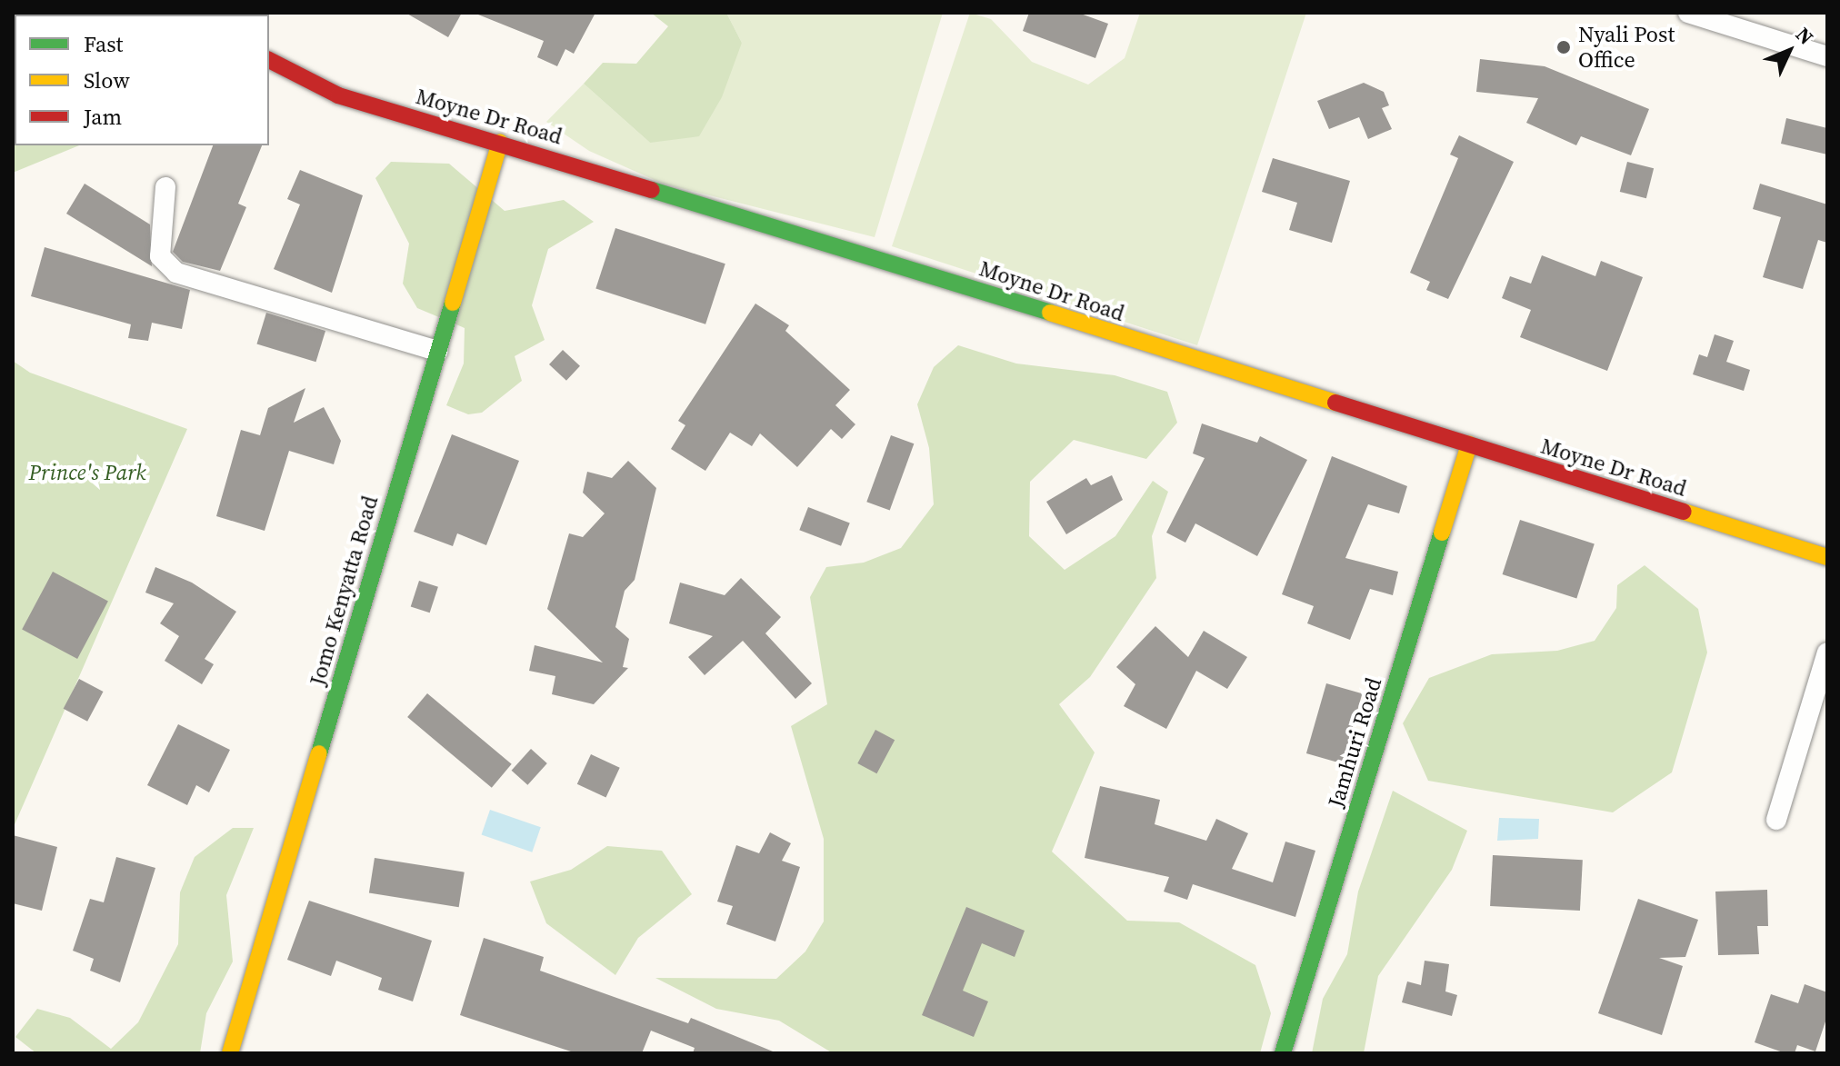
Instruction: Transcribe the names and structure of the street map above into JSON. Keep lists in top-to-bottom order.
{
  "streets": {
    "main road": ["Moyne Dr Road", "Jomo Kenyatta Road", "Jamhuri Road"]
  },
  "crossings": [
    ["Moyne Dr Road", "Jomo Kenyatta Road"],
    ["Moyne Dr Road", "Jamhuri Road"]
  ],
  "parks": ["Prince's Park"],
  "places": ["Nyali Post Office"],
  "legend": ["Fast", "Slow", "Jam"],
  "north": "top right"
}
